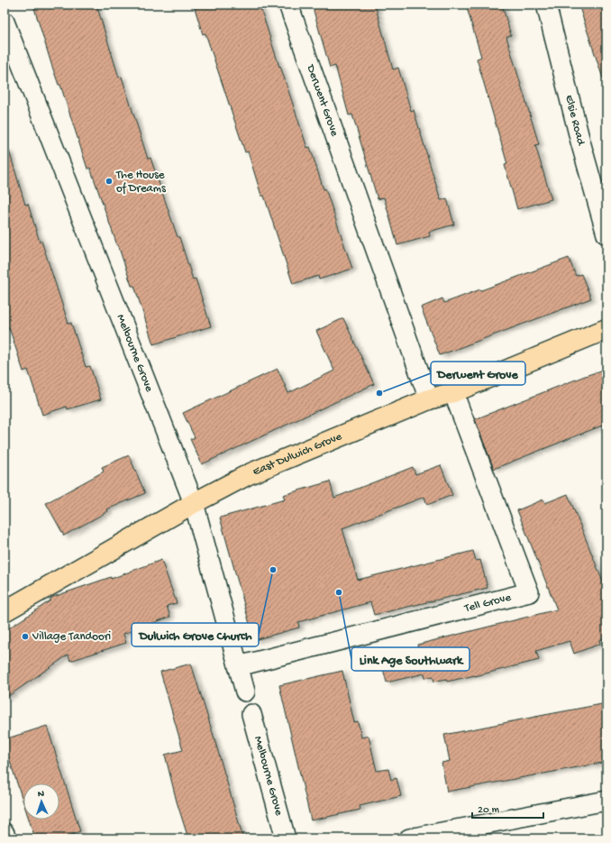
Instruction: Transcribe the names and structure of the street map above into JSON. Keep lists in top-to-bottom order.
{
  "streets": {
    "main road": ["East Dulwich Grove"],
    "street": [
      "Derwent Grove",
      "Elsie Road",
      "Melbourne Grove",
      "Tell Grove"
    ]
  },
  "crossings": [
    ["Derwent Grove", "East Dulwich Grove"],
    ["Melbourne Grove", "East Dulwich Grove"],
    ["Melbourne Grove", "Tell Grove"],
    ["East Dulwich Grove", "Tell Grove"]
  ],
  "places": [
    "The House of Dreams",
    "Derwent Grove",
    "Dulwich Grove Church",
    "Link Age Southwark",
    "Village Tandoori"
  ],
  "scale_bar": "20 m",
  "north": "top"
}
